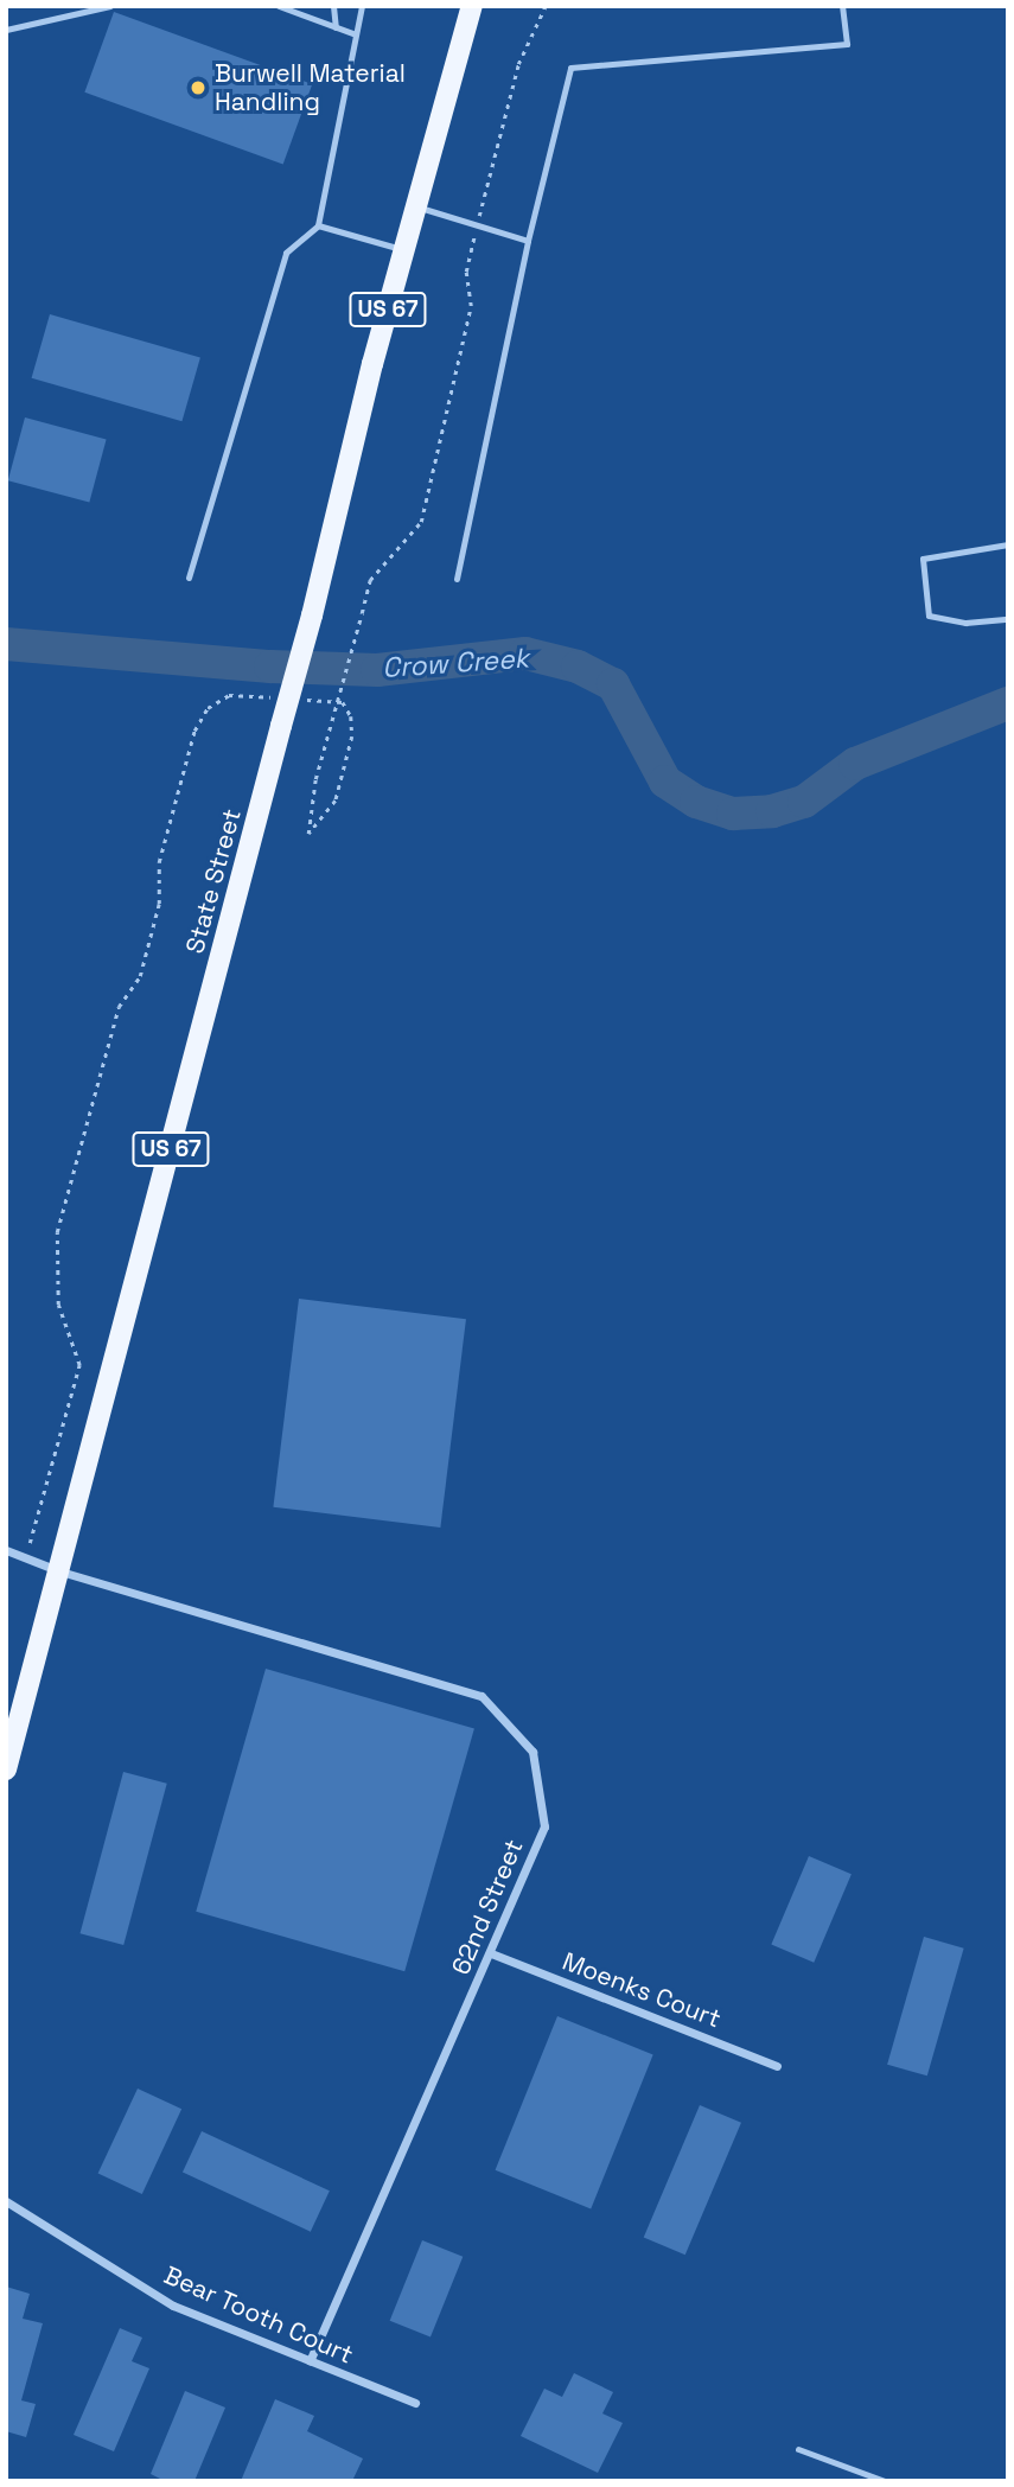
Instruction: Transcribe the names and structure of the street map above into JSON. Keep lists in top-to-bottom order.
{
  "streets": {
    "main road": ["US 67", "State Street"],
    "street": ["62nd Street", "Moenks Court", "Bear Tooth Court"]
  },
  "crossings": [
    ["State Street", "62nd Street"],
    ["62nd Street", "Moenks Court"],
    ["62nd Street", "Bear Tooth Court"]
  ],
  "water": ["Crow Creek"],
  "places": ["Burwell Material Handling"]
}
